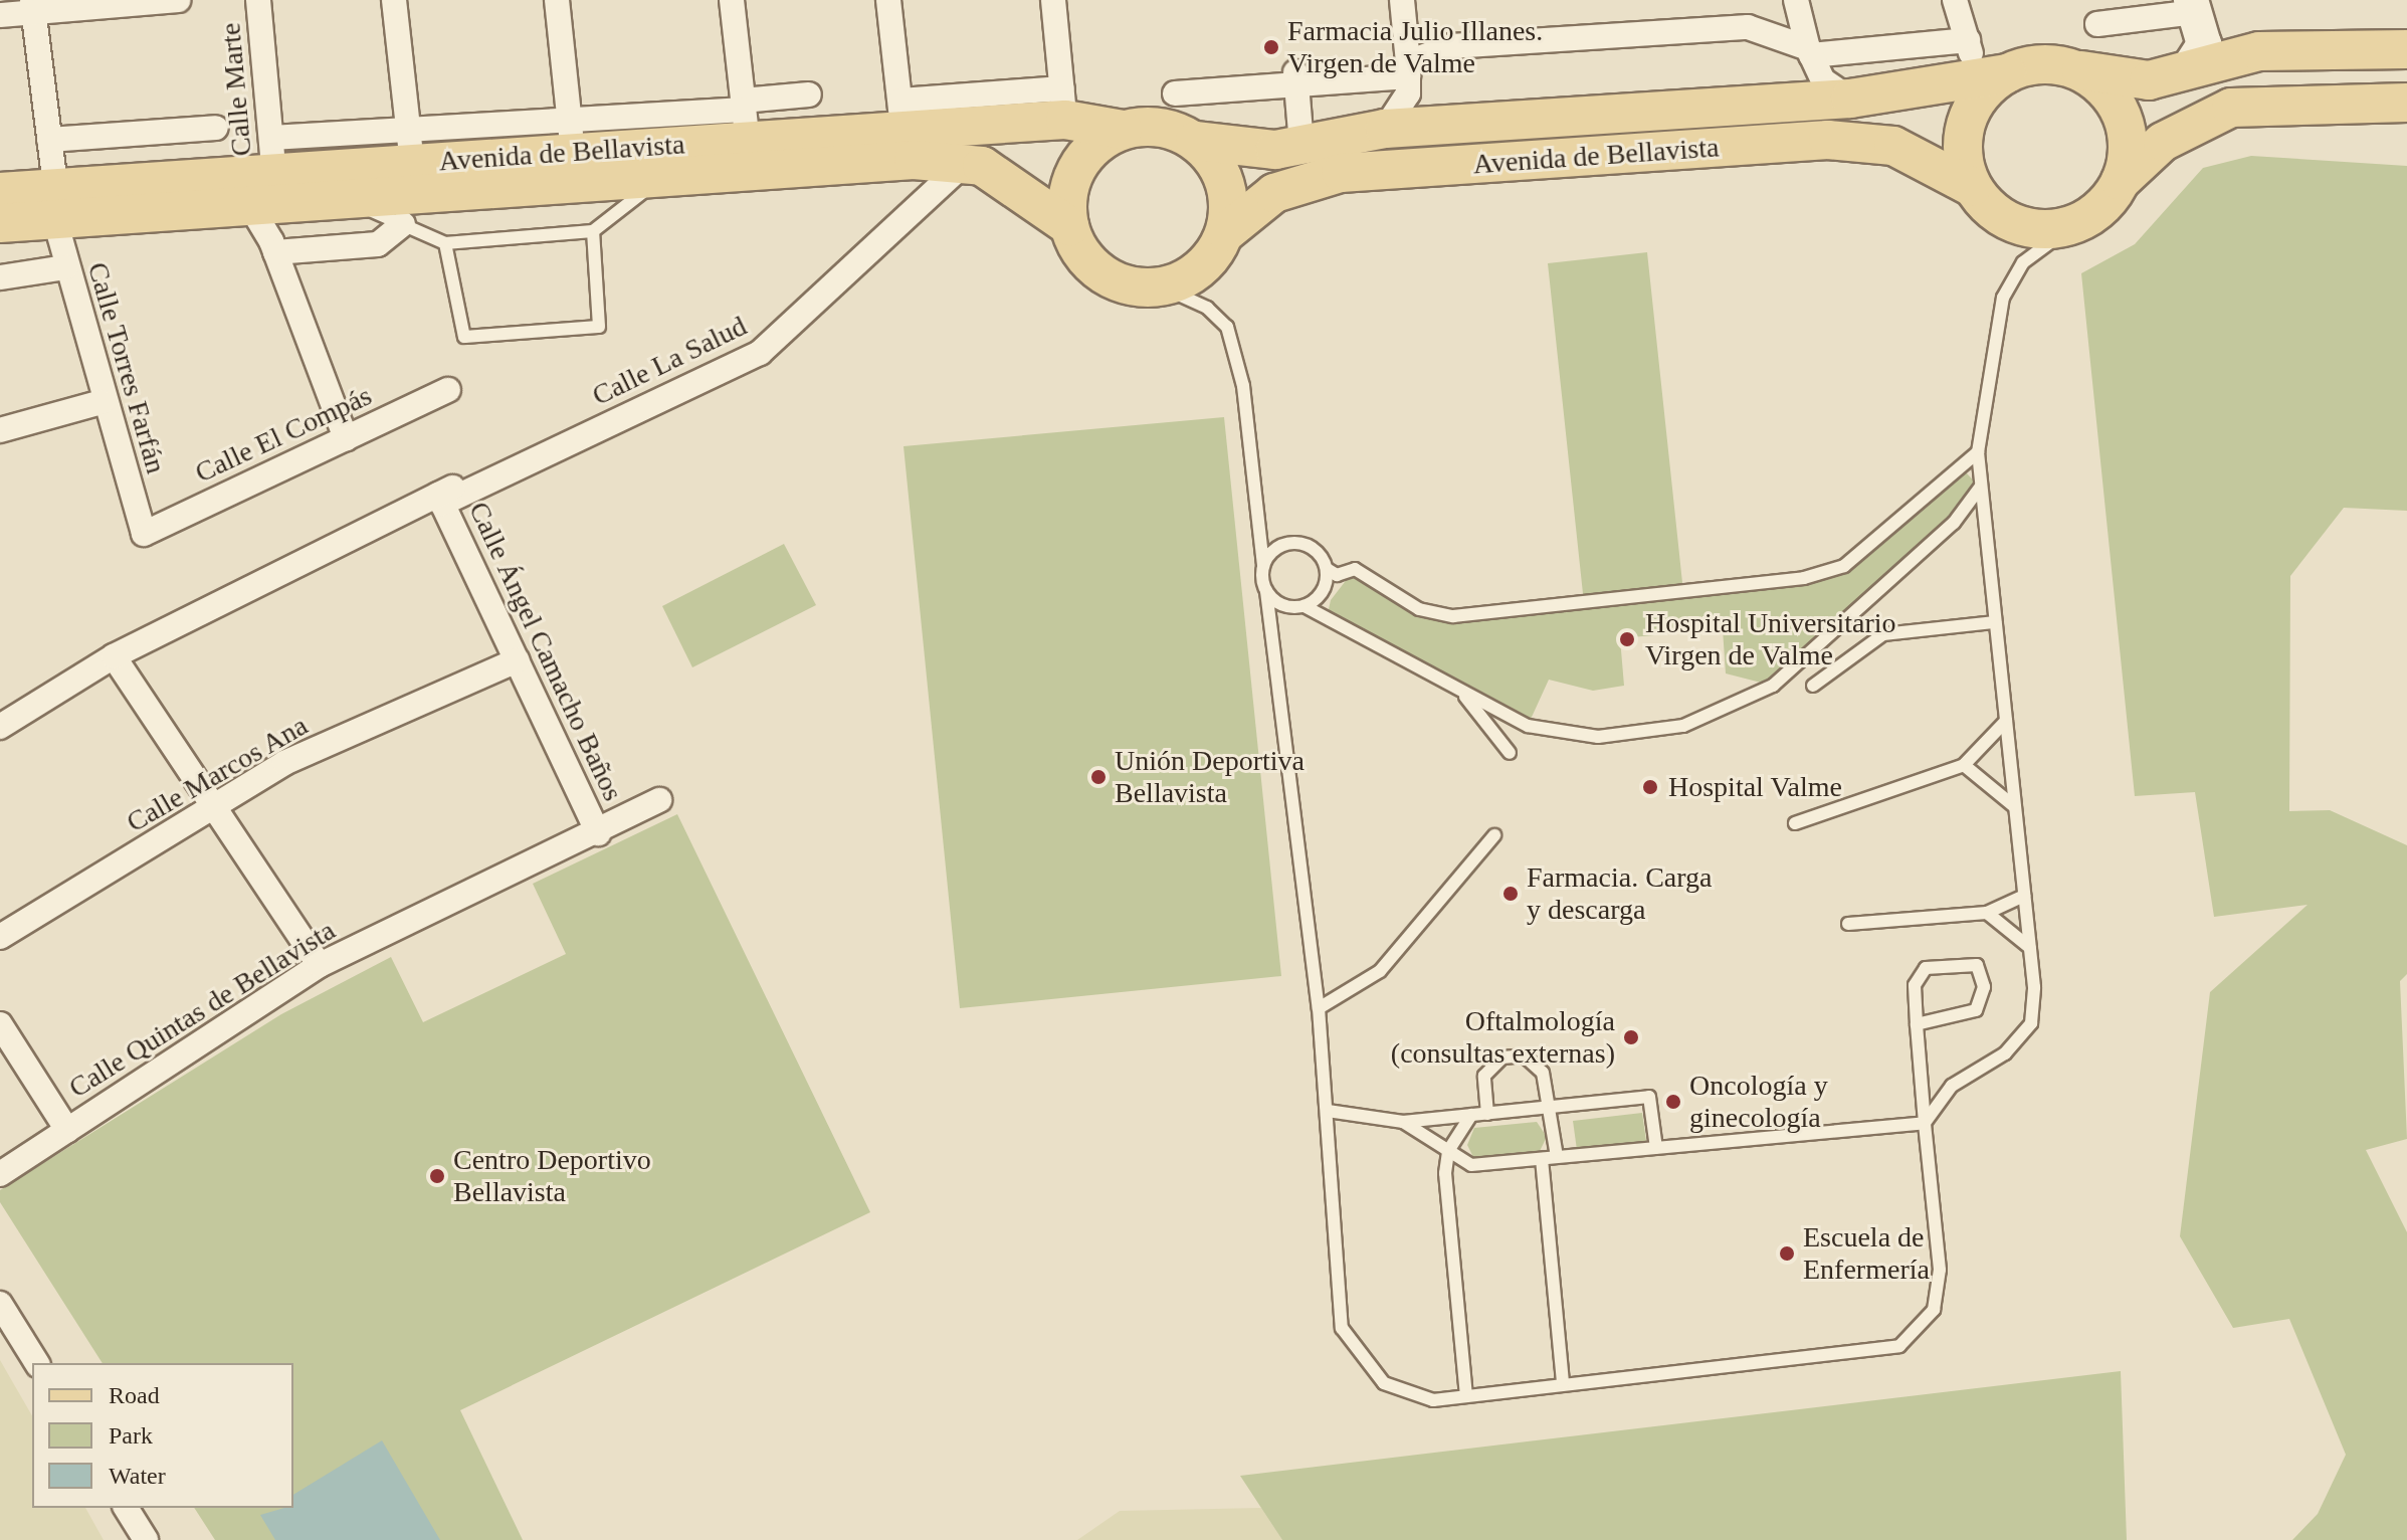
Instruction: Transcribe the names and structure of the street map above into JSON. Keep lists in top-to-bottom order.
{
  "streets": {
    "main road": ["Avenida de Bellavista"],
    "street": [
      "Calle Marte",
      "Calle La Salud",
      "Calle Torres Farfán",
      "Calle El Compás",
      "Calle Ángel Camacho Baños",
      "Calle Marcos Ana",
      "Calle Quintas de Bellavista"
    ]
  },
  "crossings": [
    ["Calle Marte", "Avenida de Bellavista"],
    ["Avenida de Bellavista", "Calle La Salud"],
    ["Avenida de Bellavista", "Calle Torres Farfán"],
    ["Calle La Salud", "Calle Ángel Camacho Baños"],
    ["Calle Torres Farfán", "Calle El Compás"],
    ["Calle Ángel Camacho Baños", "Calle Marcos Ana"],
    ["Calle Ángel Camacho Baños", "Calle Quintas de Bellavista"]
  ],
  "places": [
    "Farmacia Julio Illanes. Virgen de Valme",
    "Hospital Universitario Virgen de Valme",
    "Unión Deportiva Bellavista",
    "Hospital Valme",
    "Farmacia. Carga y descarga",
    "Oftalmología (consultas externas)",
    "Oncología y ginecología",
    "Centro Deportivo Bellavista",
    "Escuela de Enfermería"
  ],
  "legend": ["Road", "Park", "Water"]
}
